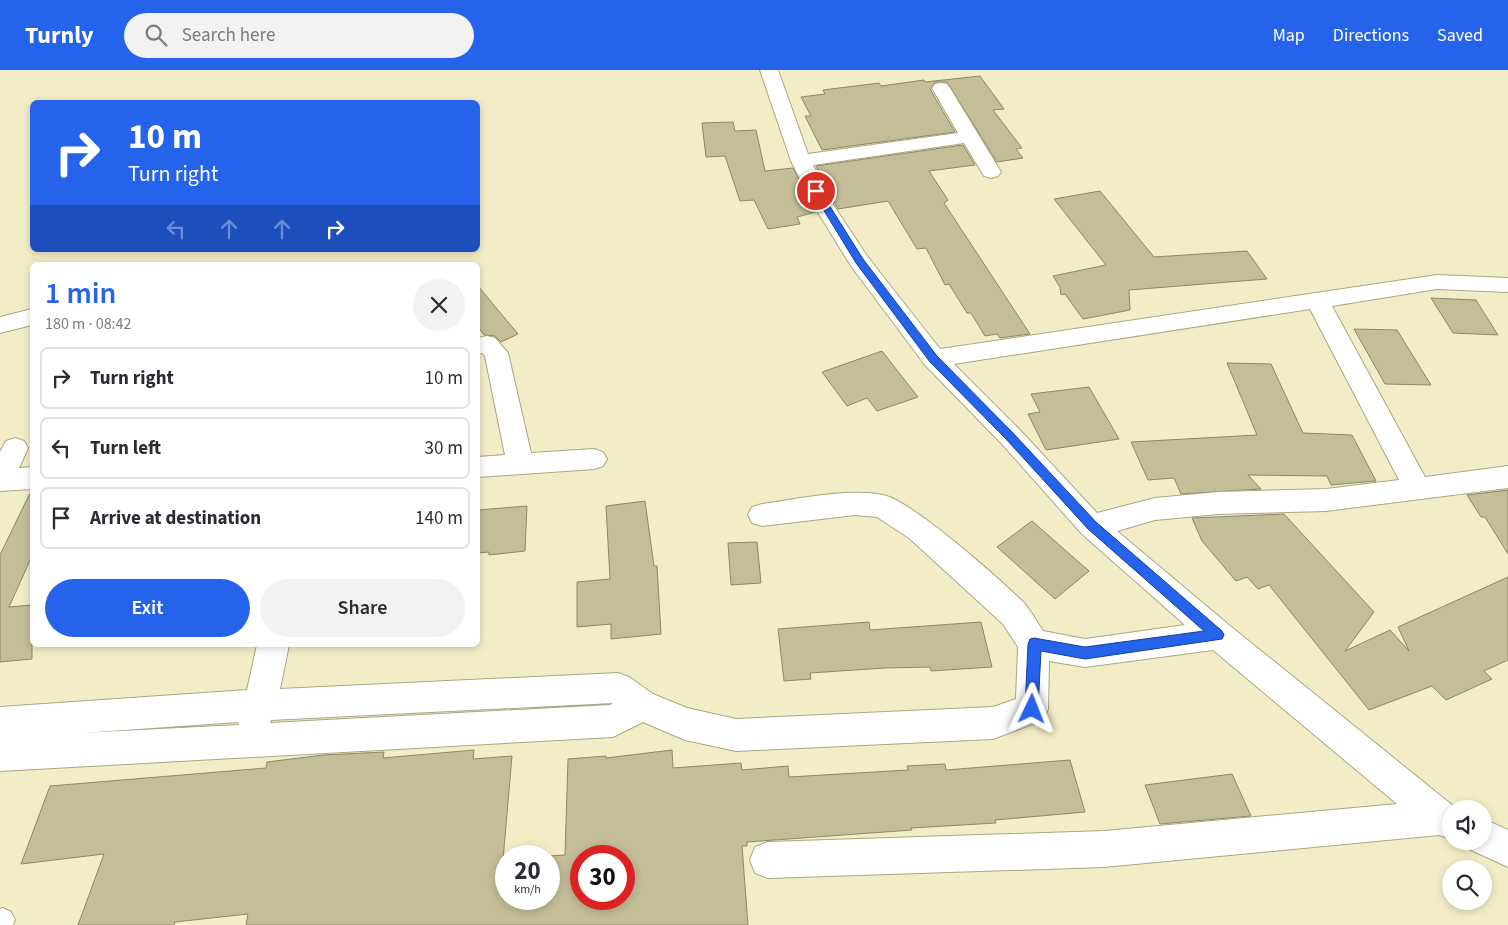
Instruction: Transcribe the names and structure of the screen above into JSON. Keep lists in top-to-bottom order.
{
  "page": {
    "header": "Turnly",
    "search": "Search here",
    "nav": ["Map", "Directions", "Saved"],
    "turn": ["10 m", "Turn right"],
    "heading": ["1 min", "180 m · 08:42"],
    "list": [
      {
        "name": "Turn right",
        "value": "10 m"
      },
      {
        "name": "Turn left",
        "value": "30 m"
      },
      {
        "name": "Arrive at destination",
        "value": "140 m"
      }
    ],
    "buttons": ["Exit", "Share"],
    "speed": "20 km/h",
    "limit": "30"
  }
}
